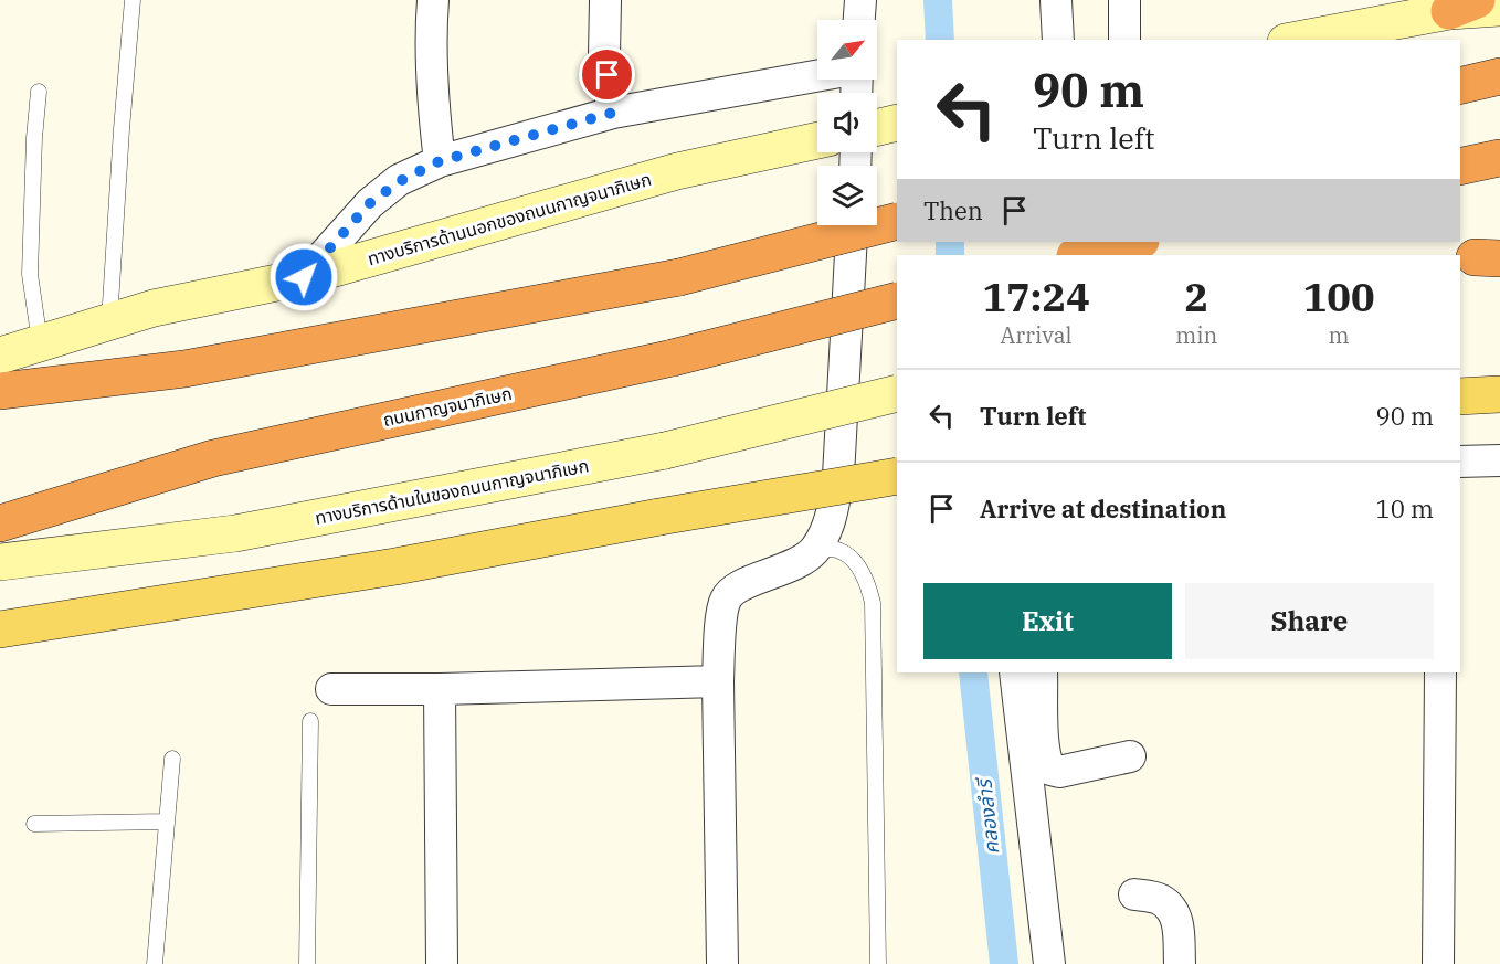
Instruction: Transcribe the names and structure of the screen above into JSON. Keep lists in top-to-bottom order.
{
  "streets": {
    "highway": ["ถนนกาญจนาภิเษก"],
    "main road": ["ทางบริการด้านนอกของถนนกาญจนาภิเษก", "ทางบริการด้านในของถนนกาญจนาภิเษก"]
  },
  "water": ["คลองลำรี"],
  "north": "top right",
  "page": {
    "turn": ["90 m", "Turn left"],
    "then": "Then",
    "eta": [
      "17:24",
      "Arrival",
      "2",
      "min",
      "100",
      "m"
    ],
    "list": [
      {
        "name": "Turn left",
        "value": "90 m"
      },
      {
        "name": "Arrive at destination",
        "value": "10 m"
      }
    ],
    "buttons": ["Exit", "Share"]
  }
}
